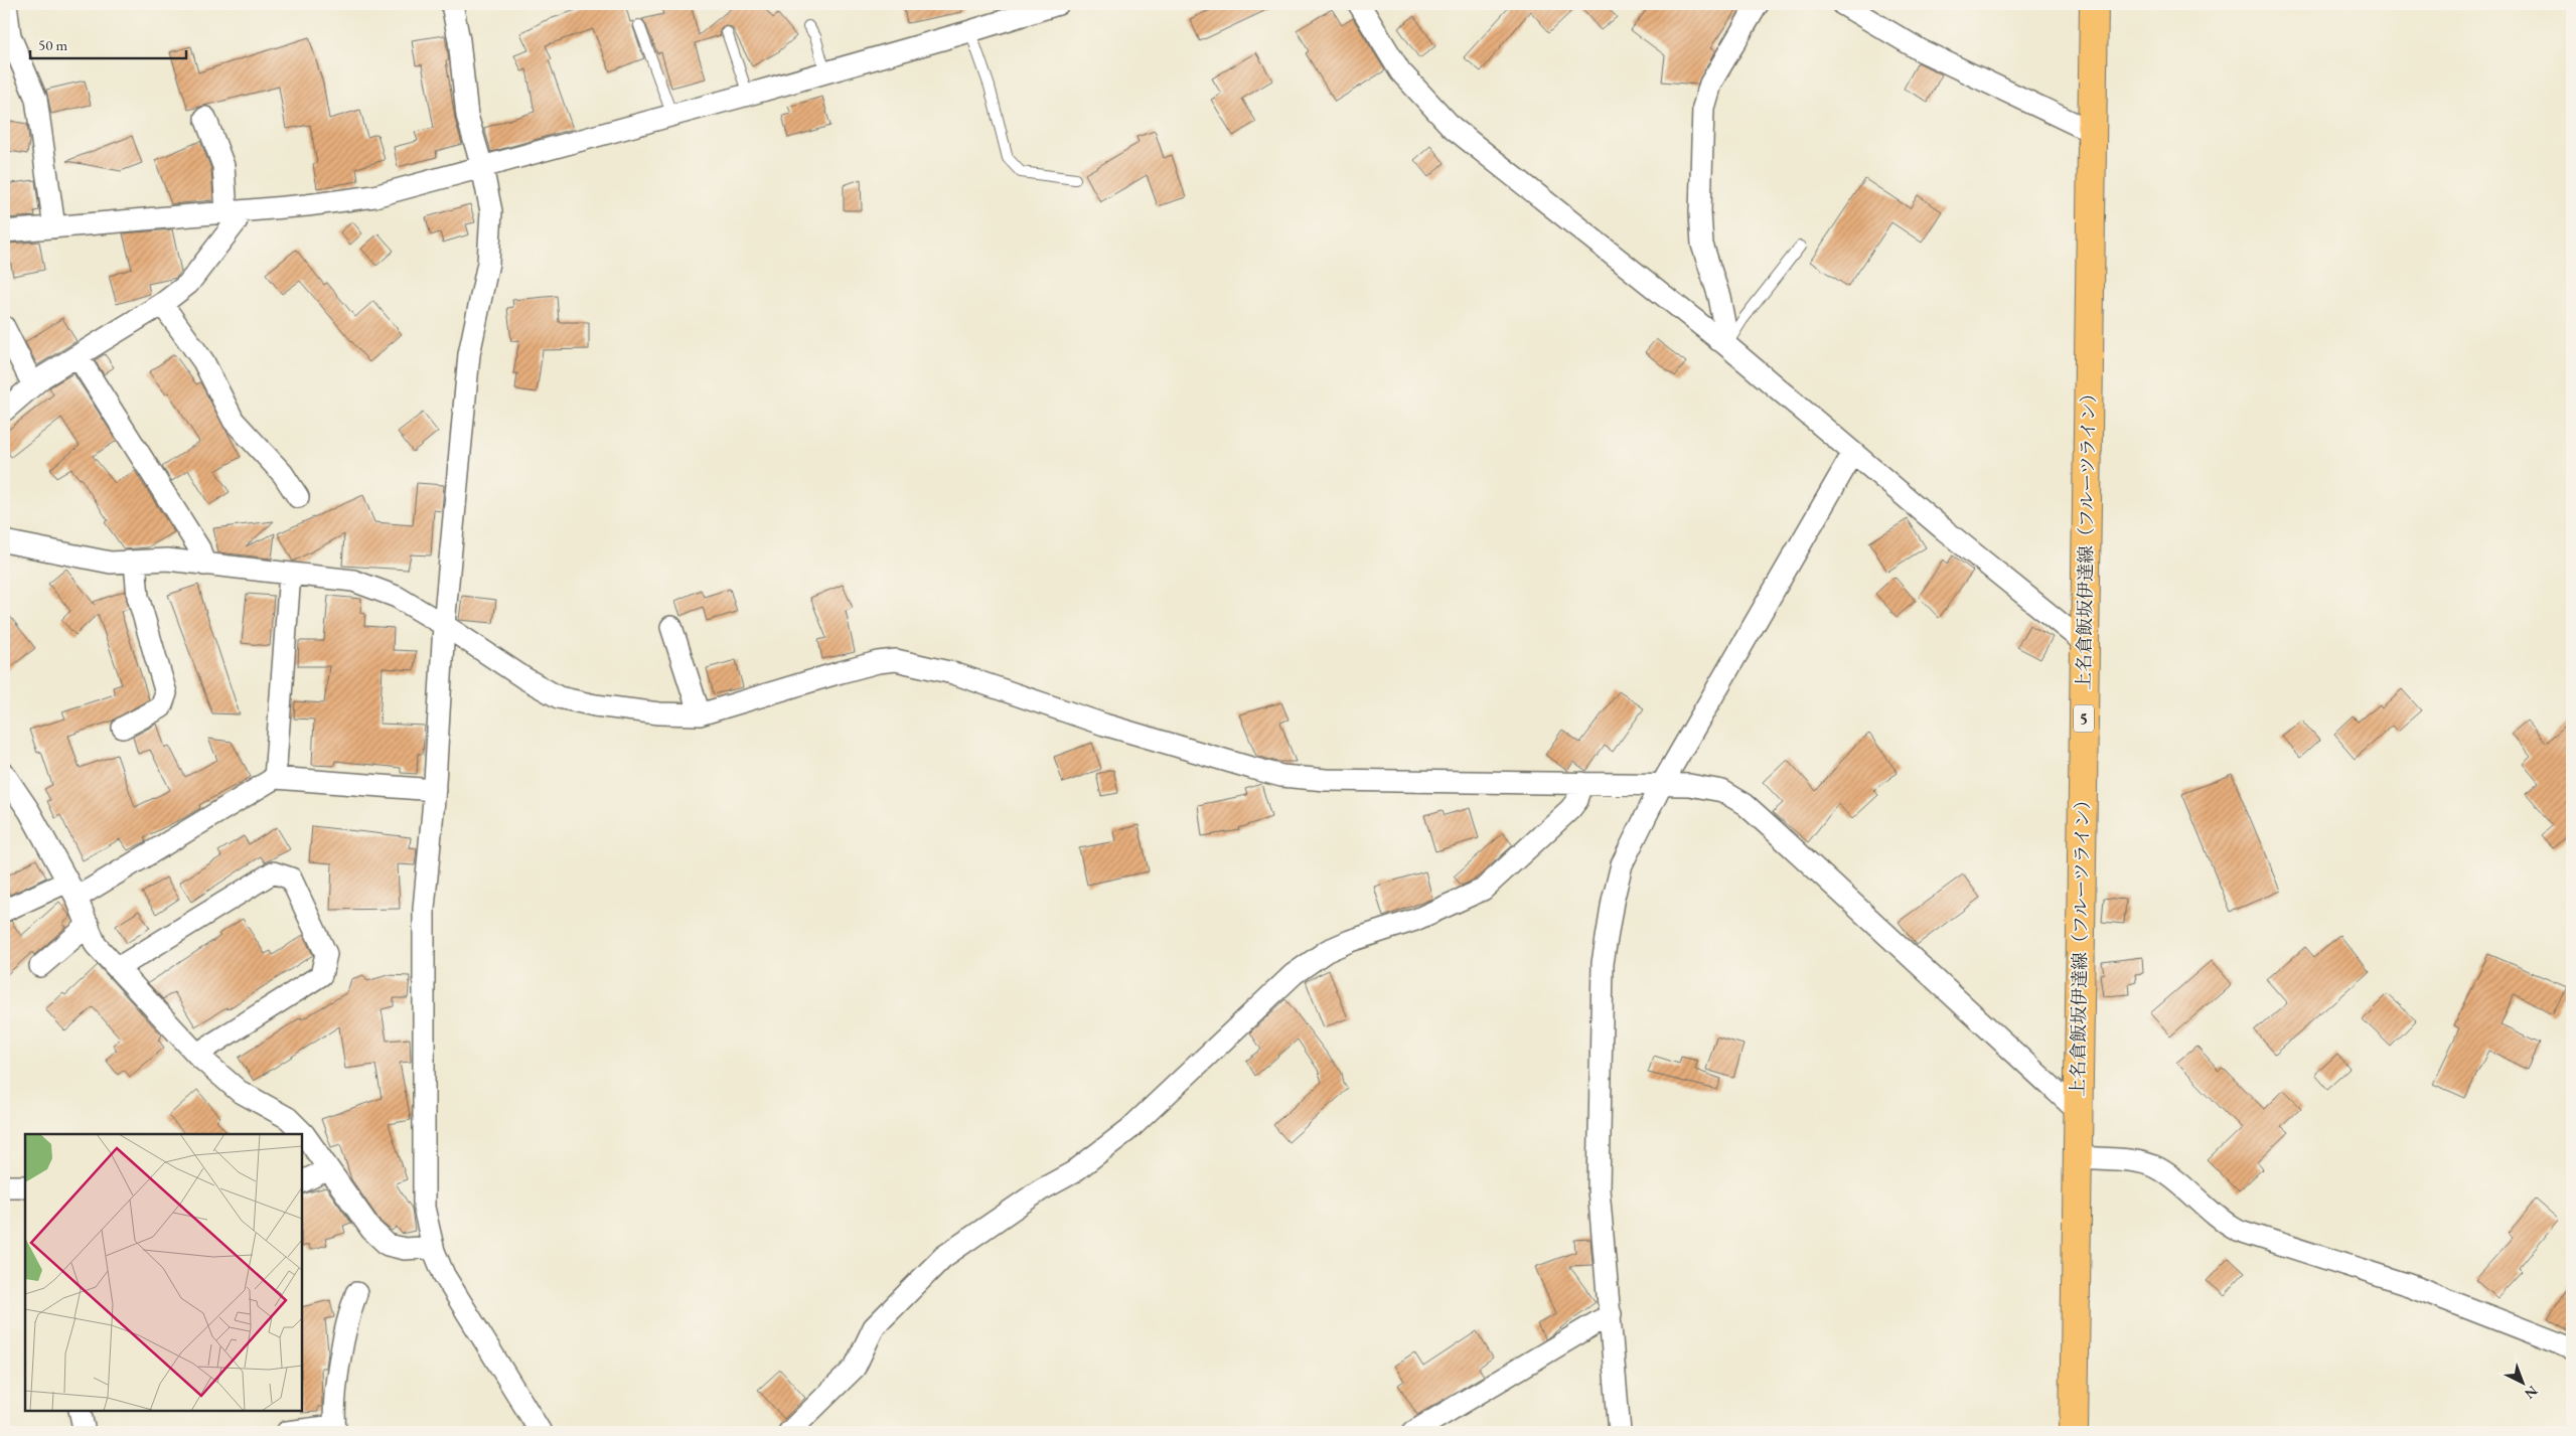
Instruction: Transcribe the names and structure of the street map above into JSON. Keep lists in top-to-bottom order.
{
  "streets": {
    "main road": ["上名倉飯坂伊達線（フルーツライン）", "5"]
  },
  "scale_bar": "50 m",
  "north": "bottom right"
}
